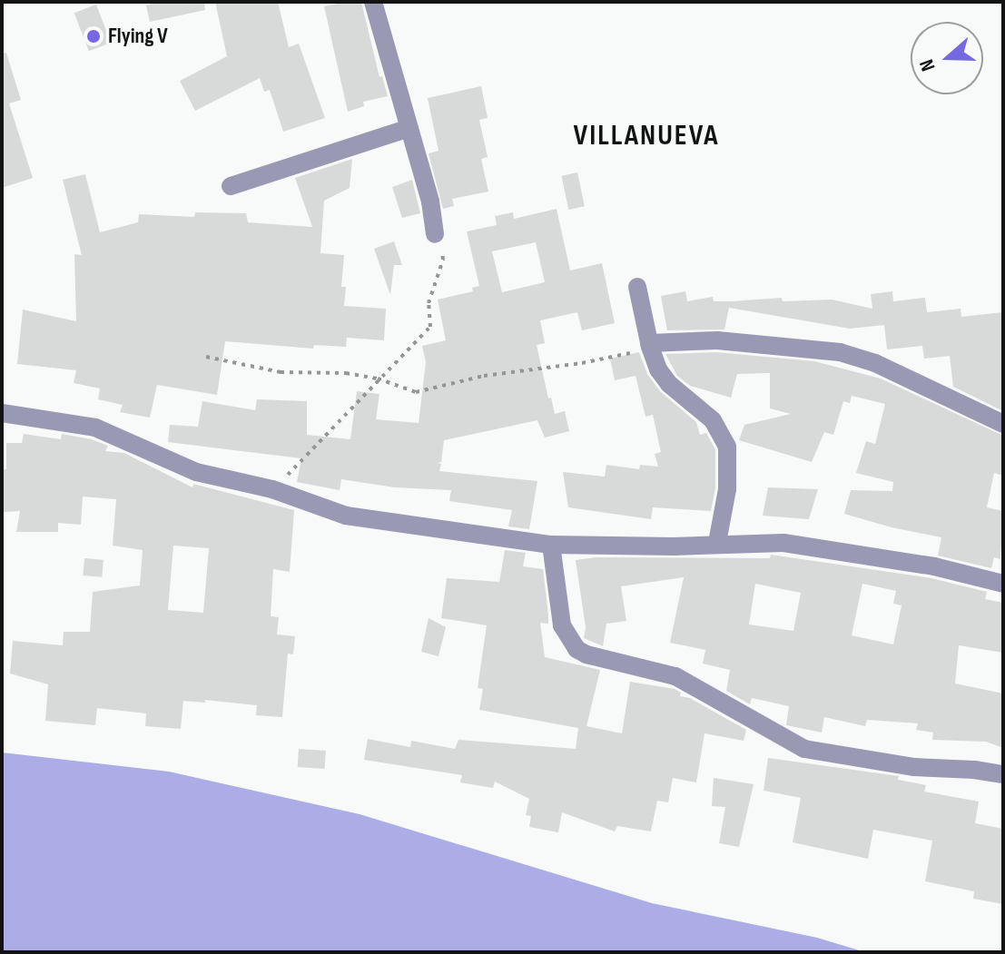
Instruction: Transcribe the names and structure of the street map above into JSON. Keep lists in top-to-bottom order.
{
  "districts": ["VILLANUEVA"],
  "places": ["Flying V"],
  "north": "left"
}
